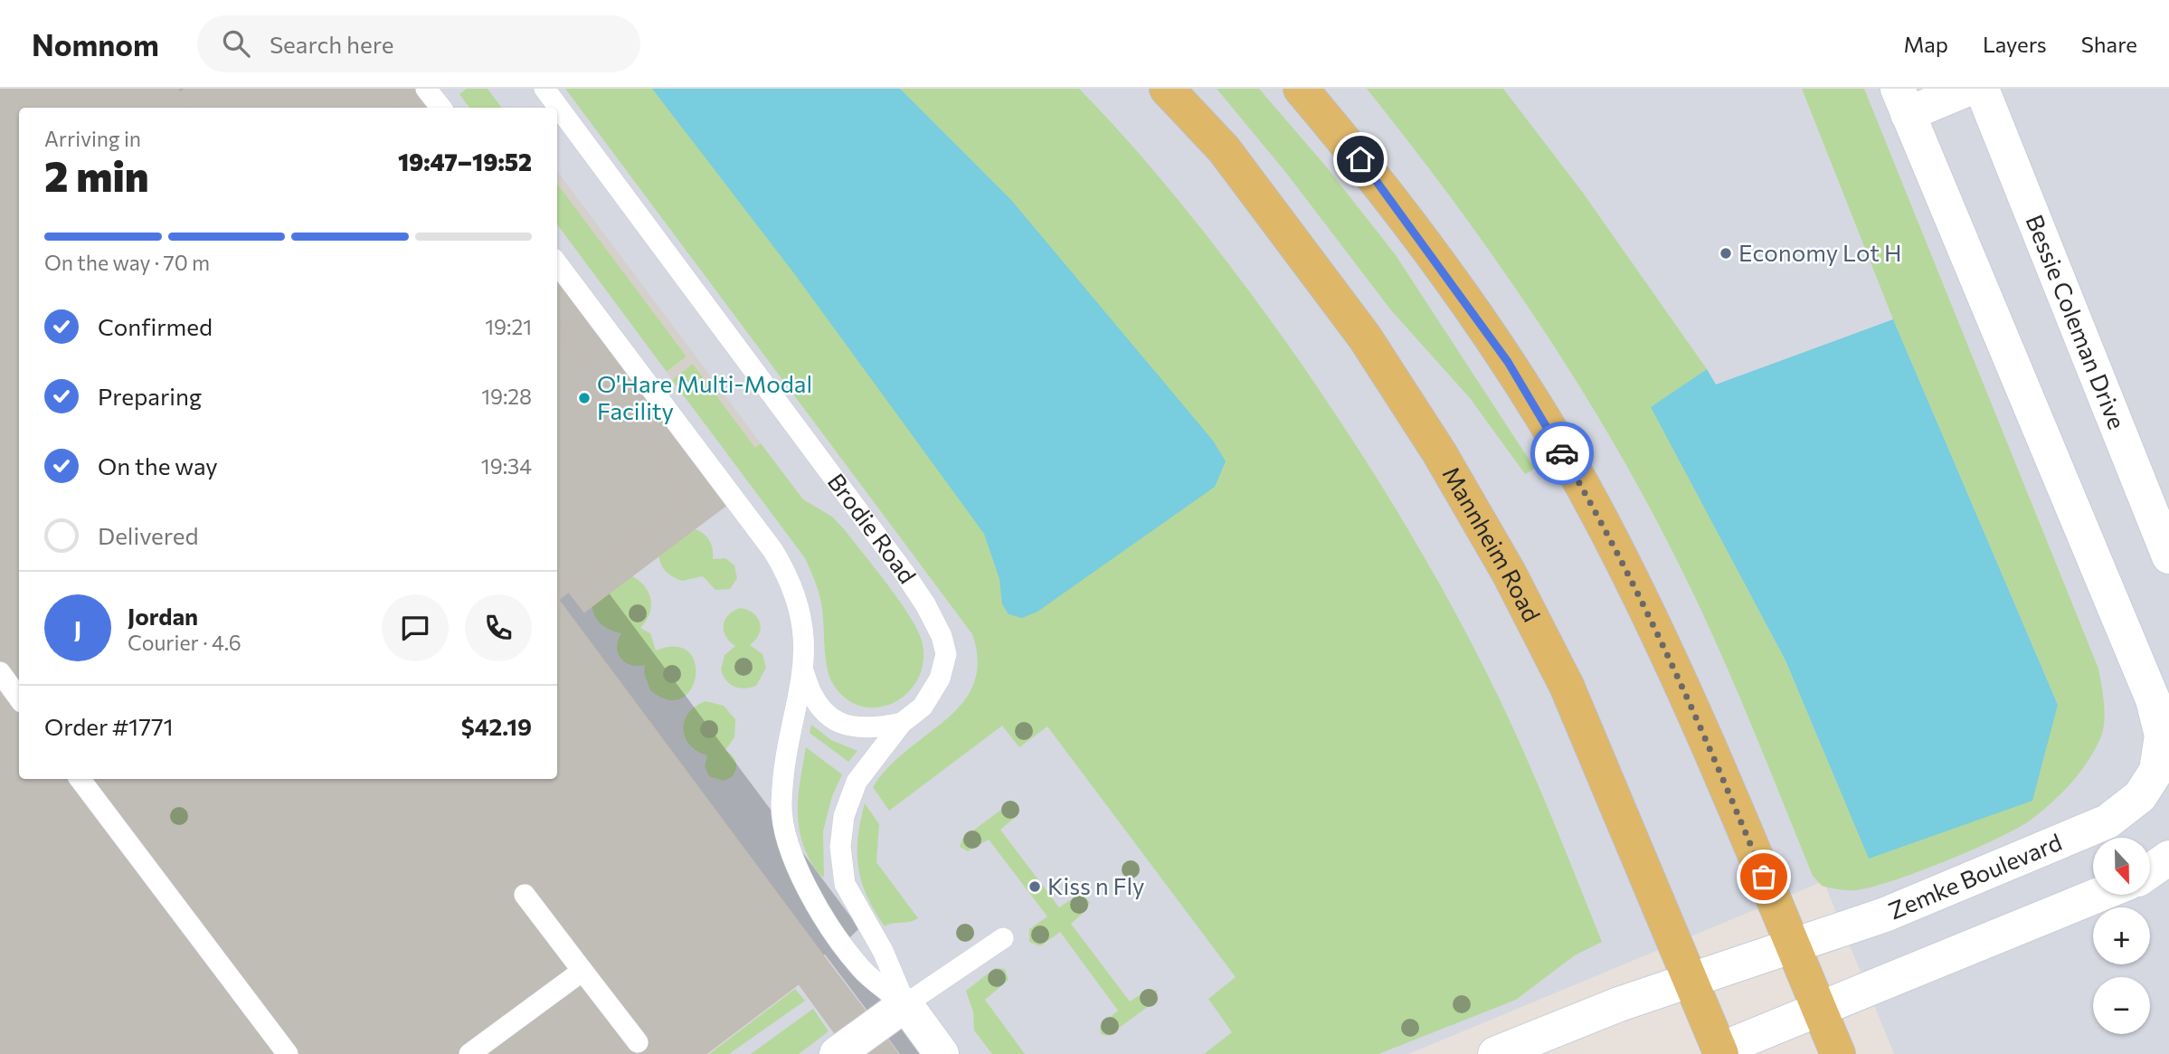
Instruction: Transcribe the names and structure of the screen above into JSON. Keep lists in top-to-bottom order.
{
  "streets": {
    "main road": ["Mannheim Road"],
    "street": ["Bessie Coleman Drive", "Brodie Road", "Zemke Boulevard"]
  },
  "crossings": [
    ["Mannheim Road", "Zemke Boulevard"]
  ],
  "places": ["Economy Lot H", "O'Hare Multi-Modal Facility", "Kiss n Fly"],
  "north": "bottom",
  "page": {
    "header": "Nomnom",
    "search": "Search here",
    "nav": ["Map", "Layers", "Share"],
    "heading": ["2 min", "Arriving in", "19:47–19:52"],
    "panel": [
      "Jordan",
      "Courier · 4.6",
      "Order #1771",
      "$42.19"
    ],
    "bar": "On the way · 70 m",
    "list": [
      ["Confirmed", "19:21"],
      ["Preparing", "19:28"],
      ["On the way", "19:34"],
      "Delivered"
    ],
    "round": "J",
    "map_buttons": ["+", "−"]
  }
}
